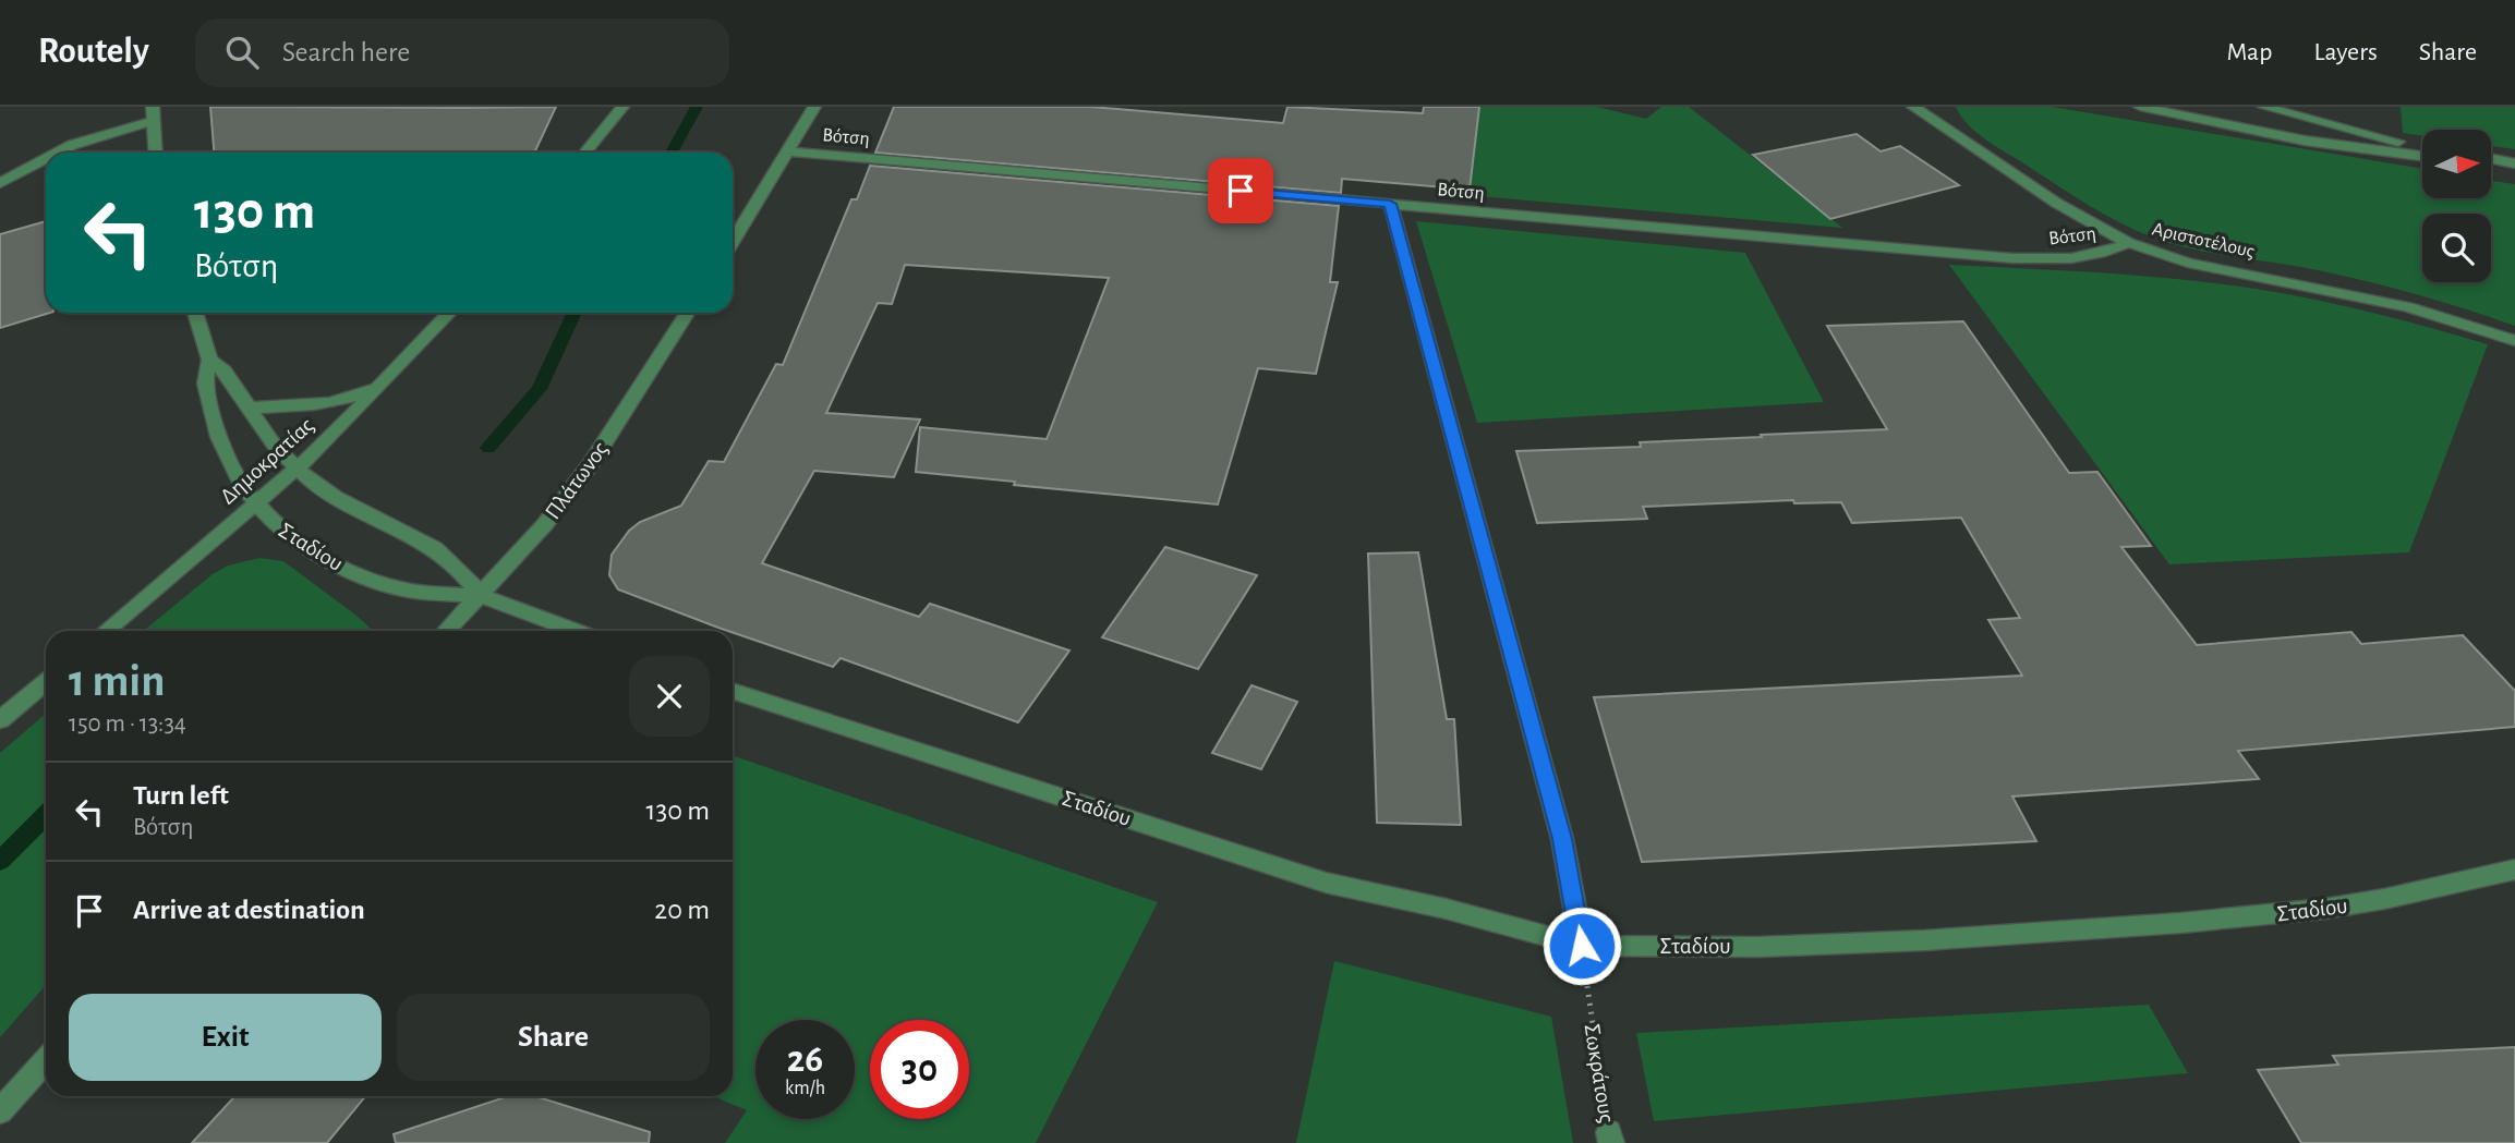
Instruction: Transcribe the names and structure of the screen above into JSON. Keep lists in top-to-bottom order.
{
  "streets": {
    "street": [
      "Βότση",
      "Αριστοτέλους",
      "Δημοκρατίας",
      "Πλάτωνος",
      "Σταδίου"
    ],
    "path": ["Σωκράτους"]
  },
  "crossings": [
    ["Βότση", "Αριστοτέλους"],
    ["Δημοκρατίας", "Σταδίου"],
    ["Πλάτωνος", "Σταδίου"],
    ["Σταδίου", "Σωκράτους"]
  ],
  "north": "right",
  "page": {
    "header": "Routely",
    "search": "Search here",
    "nav": ["Map", "Layers", "Share"],
    "turn": ["130 m", "Βότση"],
    "heading": ["1 min", "150 m · 13:34"],
    "list": [
      {
        "name": "Turn left",
        "note": "Βότση",
        "value": "130 m"
      },
      {
        "name": "Arrive at destination",
        "value": "20 m"
      }
    ],
    "buttons": ["Exit", "Share"],
    "speed": "26 km/h",
    "limit": "30"
  }
}
